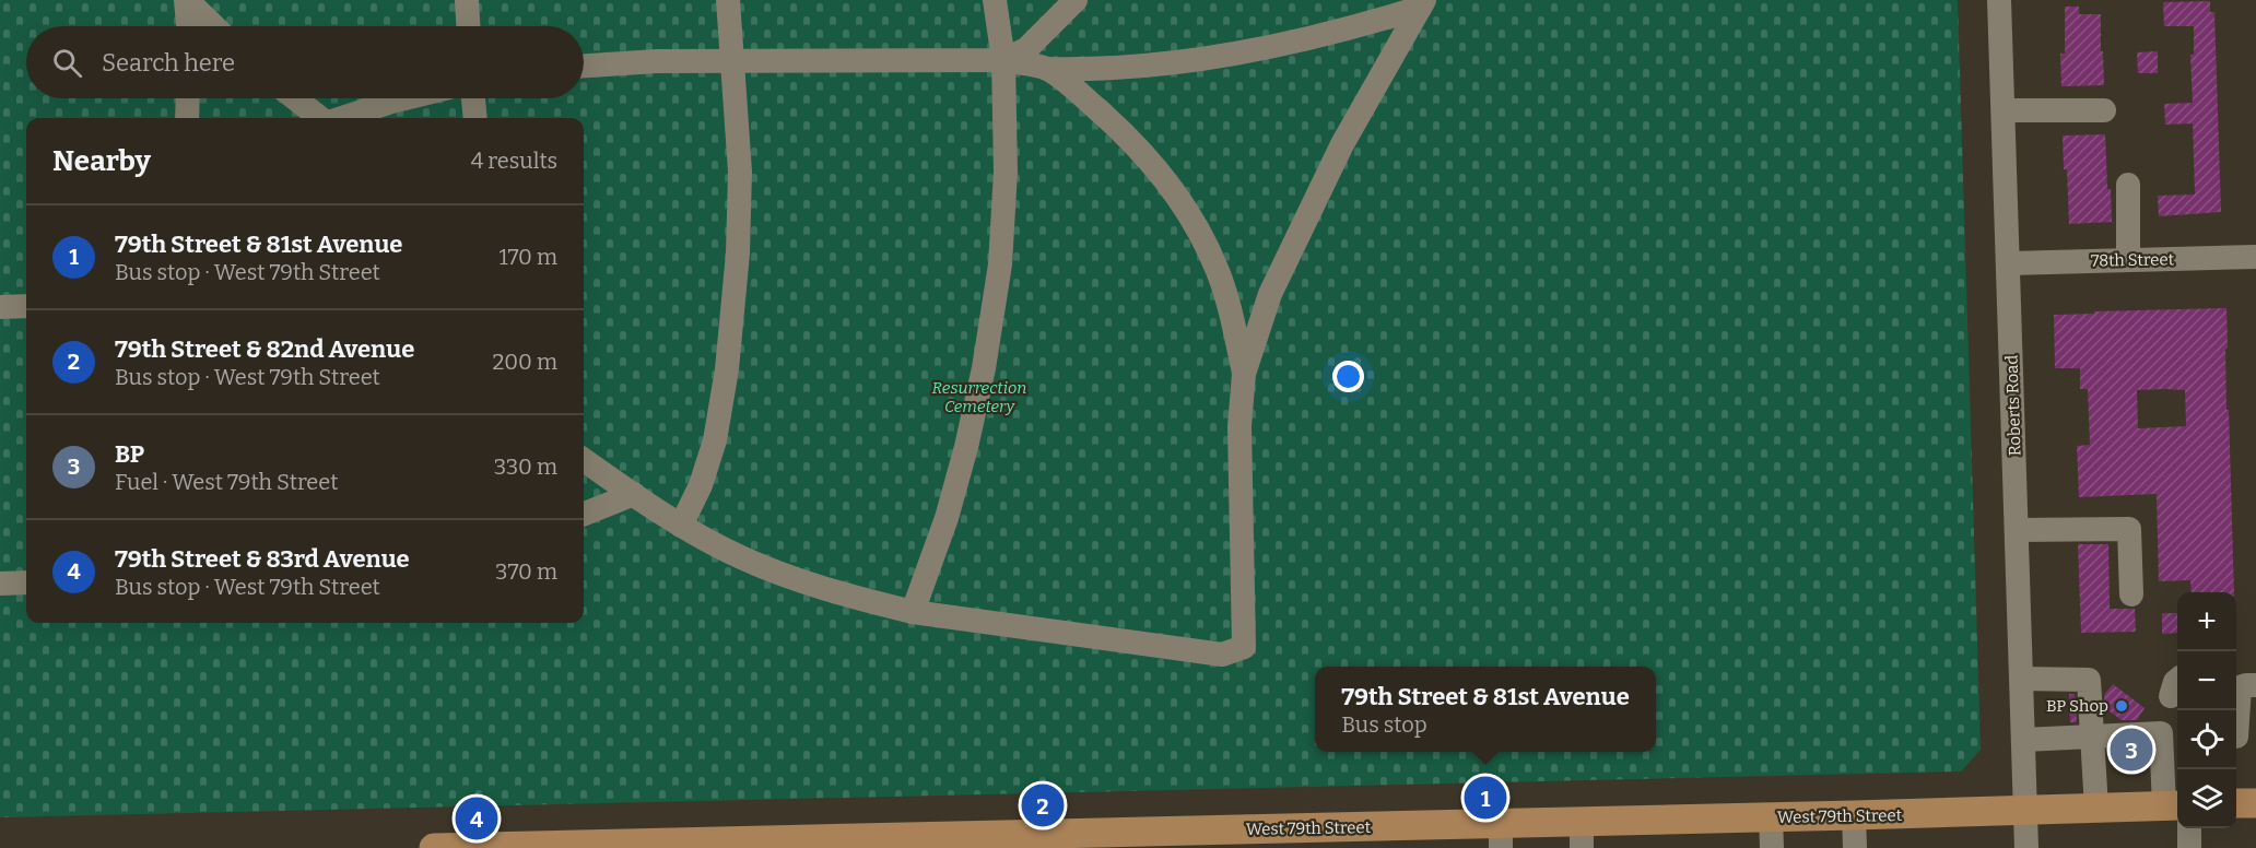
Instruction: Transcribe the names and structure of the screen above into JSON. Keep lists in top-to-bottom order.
{
  "streets": {
    "main road": ["West 79th Street"],
    "street": ["78th Street", "Roberts Road"]
  },
  "crossings": [
    ["78th Street", "Roberts Road"],
    ["Roberts Road", "West 79th Street"]
  ],
  "parks": ["Resurrection Cemetery"],
  "places": ["BP Shop"],
  "page": {
    "search": "Search here",
    "heading": ["Nearby", "4 results"],
    "list": [
      {
        "mark": "1",
        "name": "79th Street & 81st Avenue",
        "note": "Bus stop · West 79th Street",
        "value": "170 m"
      },
      {
        "mark": "2",
        "name": "79th Street & 82nd Avenue",
        "note": "Bus stop · West 79th Street",
        "value": "200 m"
      },
      {
        "mark": "3",
        "name": "BP",
        "note": "Fuel · West 79th Street",
        "value": "330 m"
      },
      {
        "mark": "4",
        "name": "79th Street & 83rd Avenue",
        "note": "Bus stop · West 79th Street",
        "value": "370 m"
      }
    ],
    "map_buttons": ["+", "−"],
    "popup": ["79th Street & 81st Avenue", "Bus stop"],
    "pins": [
      "3",
      "1",
      "2",
      "4"
    ]
  }
}
